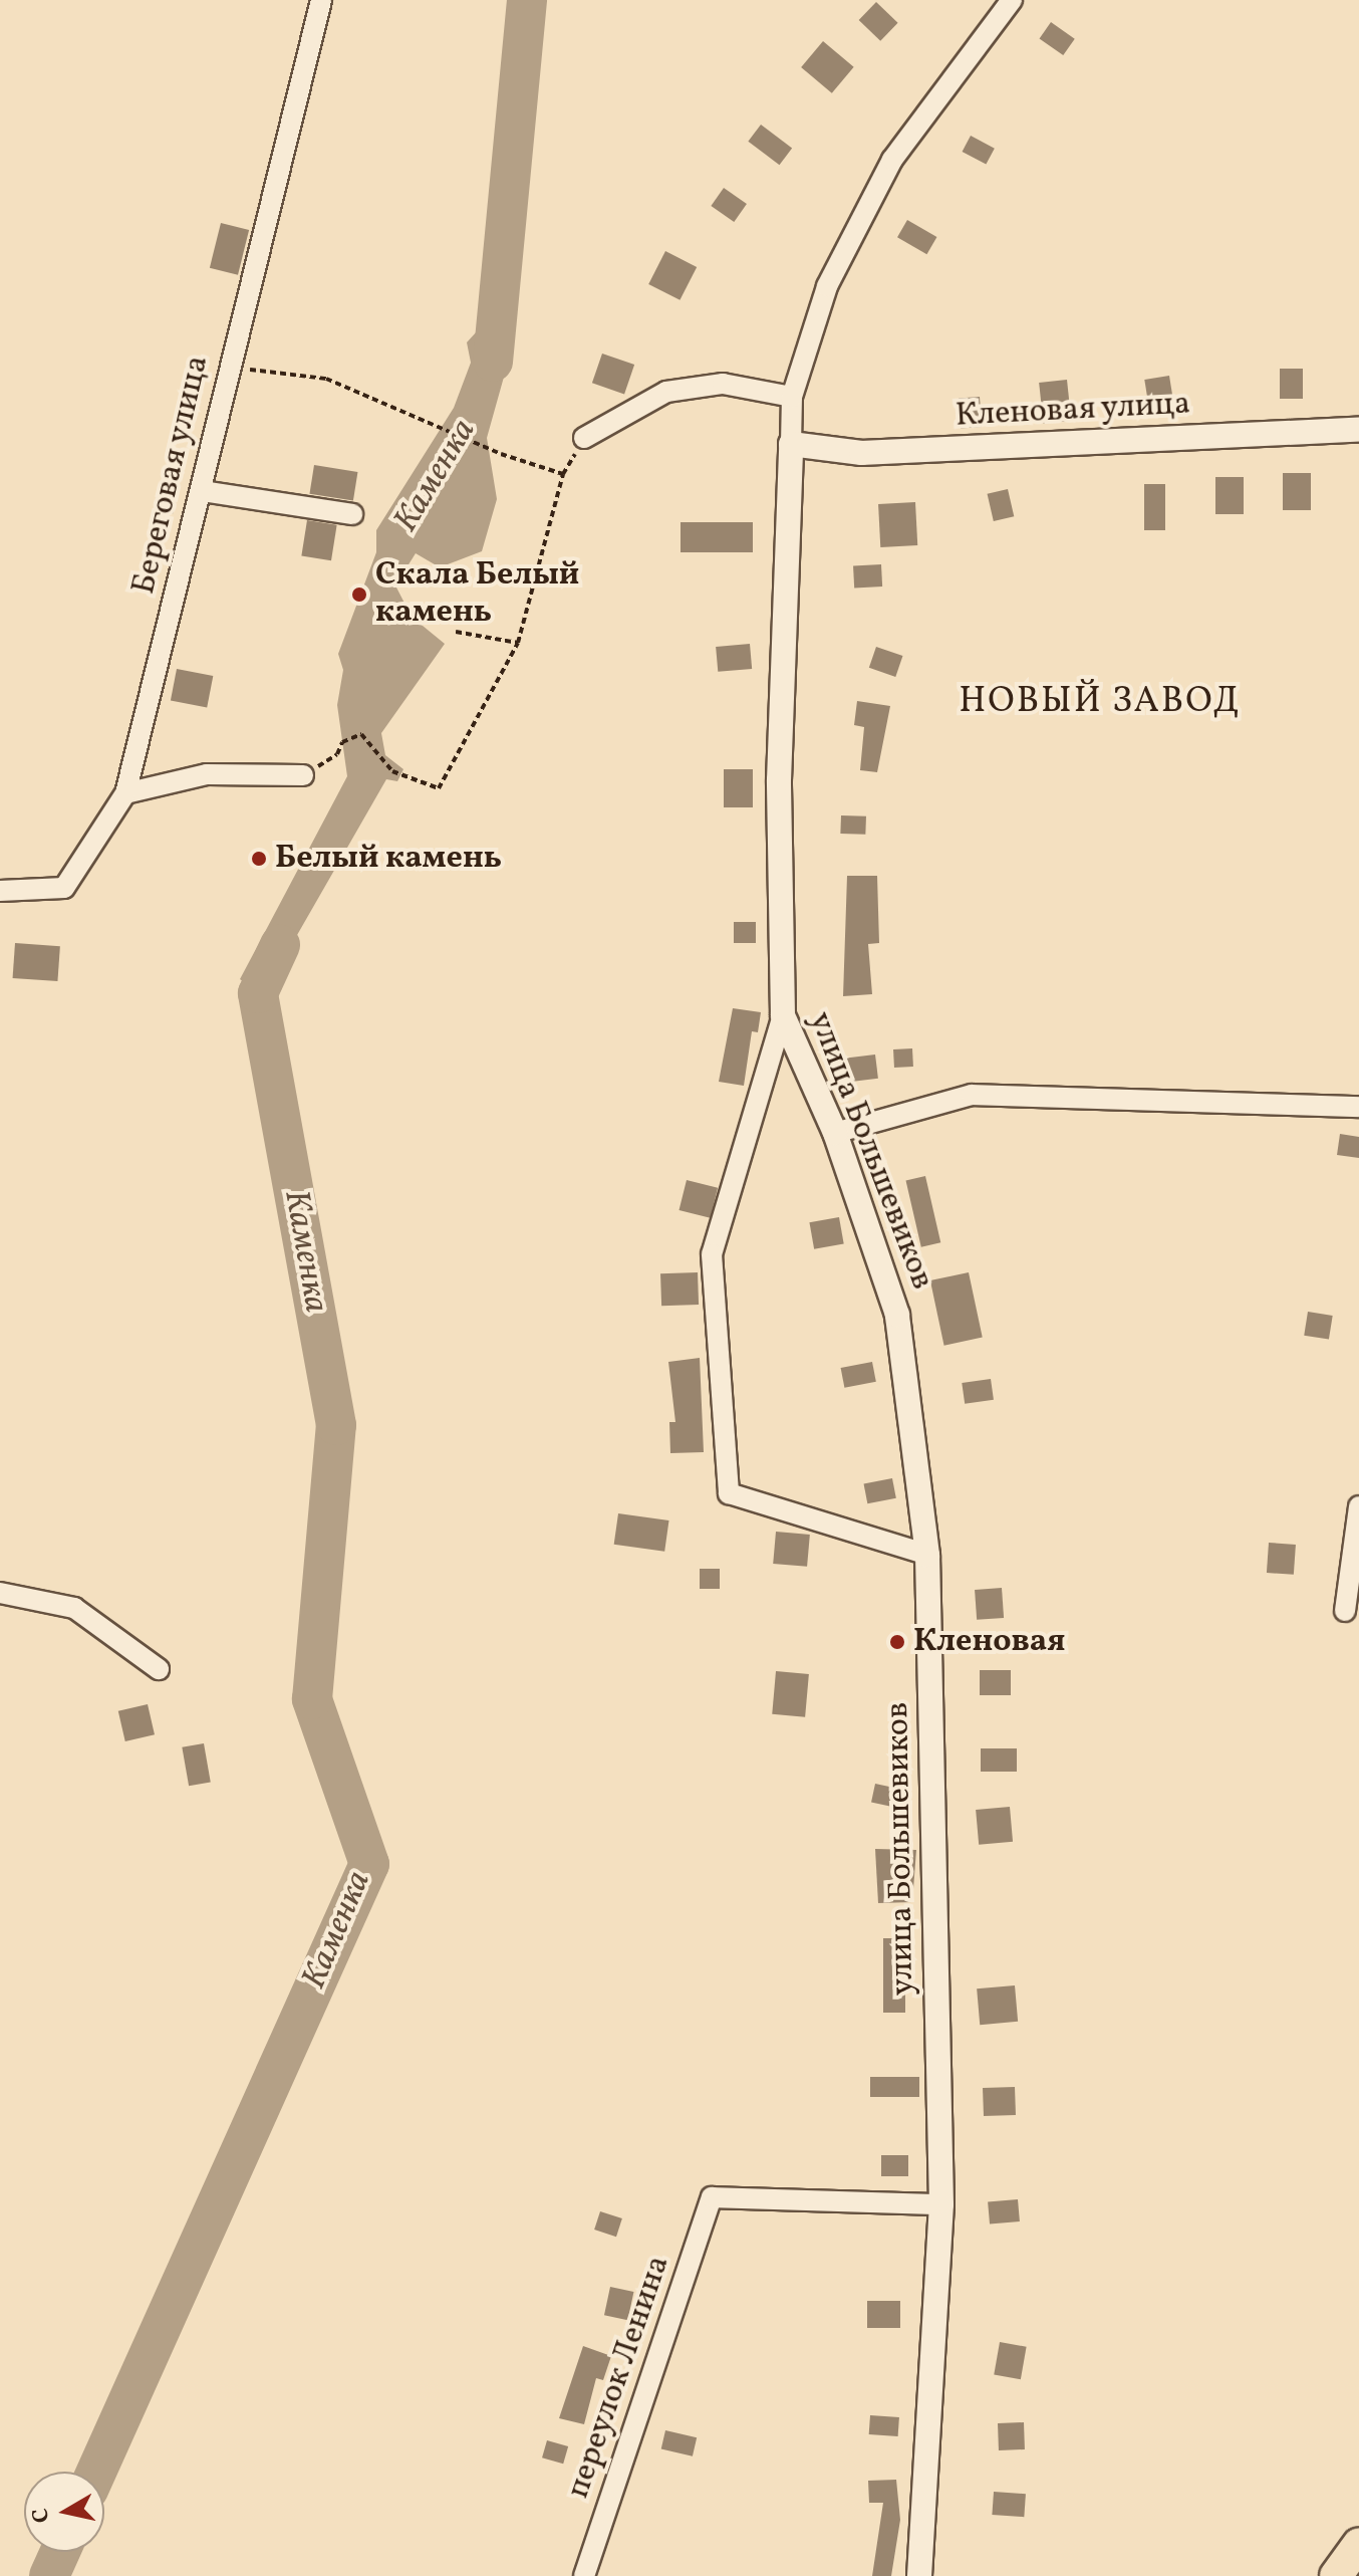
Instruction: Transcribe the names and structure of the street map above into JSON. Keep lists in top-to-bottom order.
{
  "streets": {
    "street": [
      "Кленовая улица",
      "Береговая улица",
      "улица Большевиков",
      "переулок Ленина"
    ]
  },
  "crossings": [
    ["Кленовая улица", "улица Большевиков"],
    ["улица Большевиков", "переулок Ленина"]
  ],
  "districts": ["НОВЫЙ ЗАВОД"],
  "water": ["Каменка"],
  "places": ["Скала Белый камень", "Белый камень", "Кленовая"],
  "north": "left"
}
